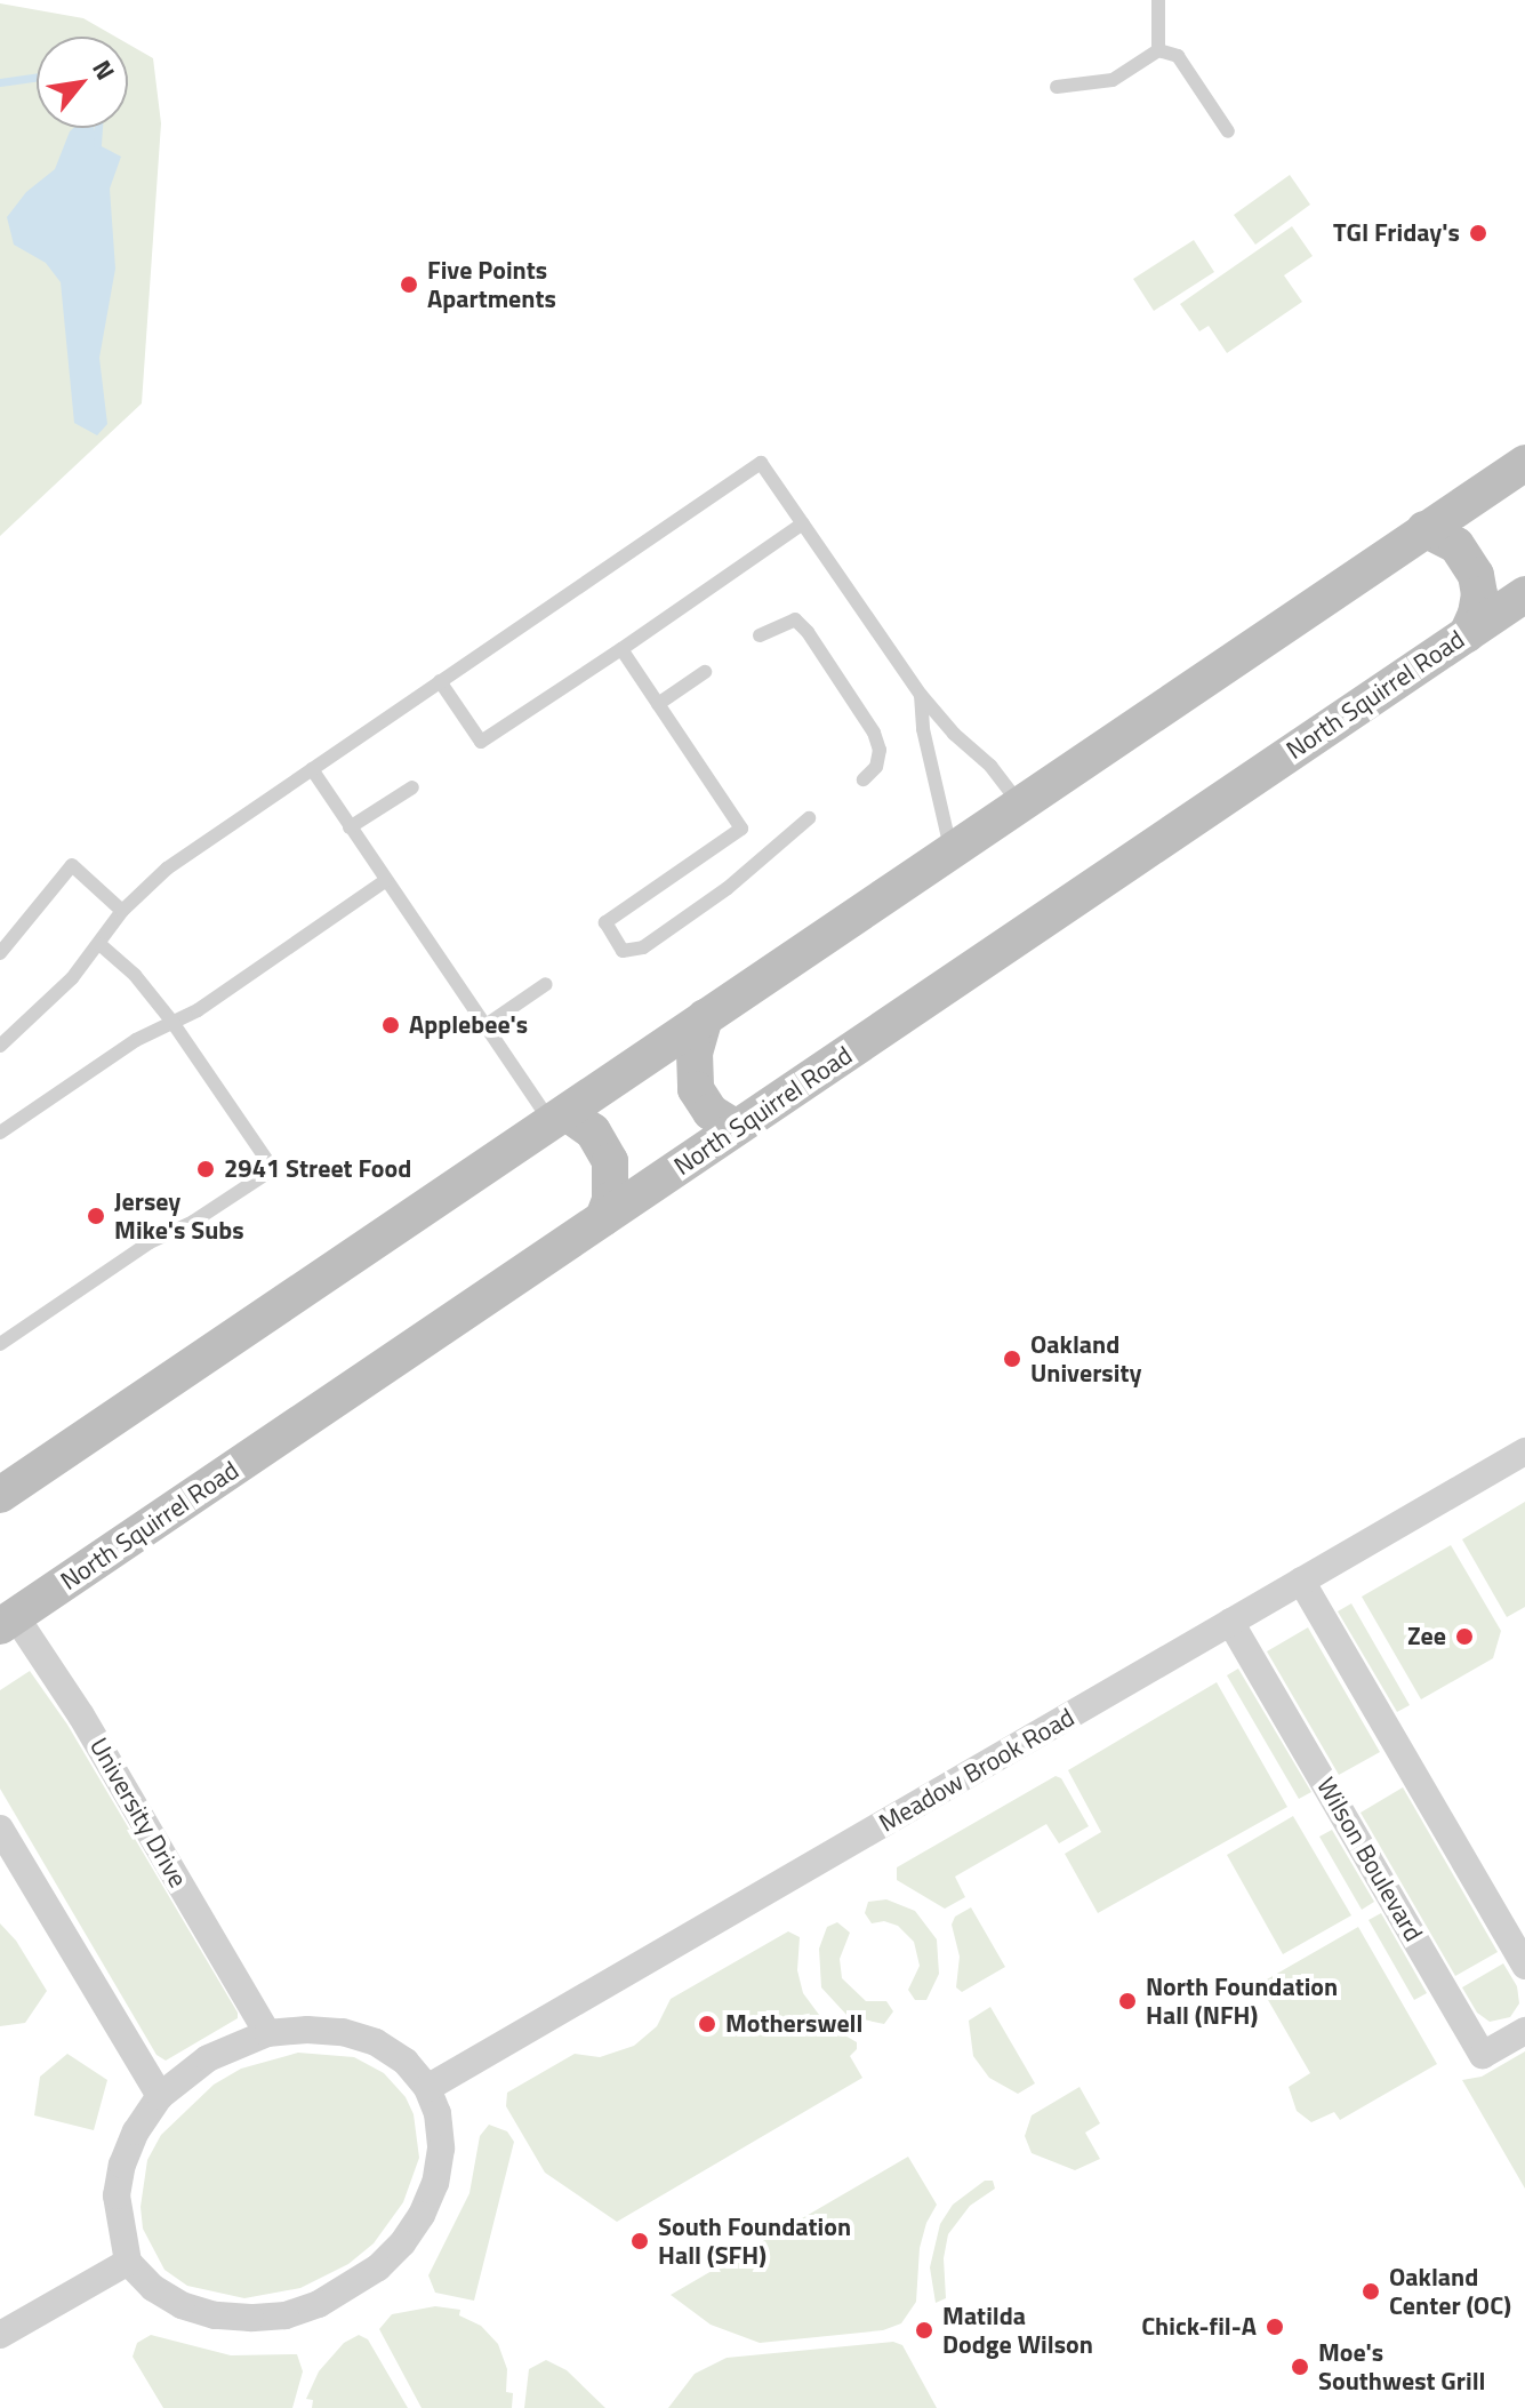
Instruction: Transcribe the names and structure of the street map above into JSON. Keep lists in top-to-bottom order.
{
  "streets": {
    "main road": ["North Squirrel Road"],
    "street": ["Meadow Brook Road", "University Drive", "Wilson Boulevard"]
  },
  "crossings": [
    ["North Squirrel Road", "University Drive"],
    ["Meadow Brook Road", "University Drive"],
    ["Meadow Brook Road", "Wilson Boulevard"]
  ],
  "places": [
    "TGI Friday's",
    "Five Points Apartments",
    "Applebee's",
    "2941 Street Food",
    "Jersey Mike's Subs",
    "Oakland University",
    "Zee",
    "North Foundation Hall (NFH)",
    "Motherswell",
    "South Foundation Hall (SFH)",
    "Oakland Center (OC)",
    "Chick-fil-A",
    "Matilda Dodge Wilson",
    "Moe's Southwest Grill"
  ],
  "north": "top right"
}
